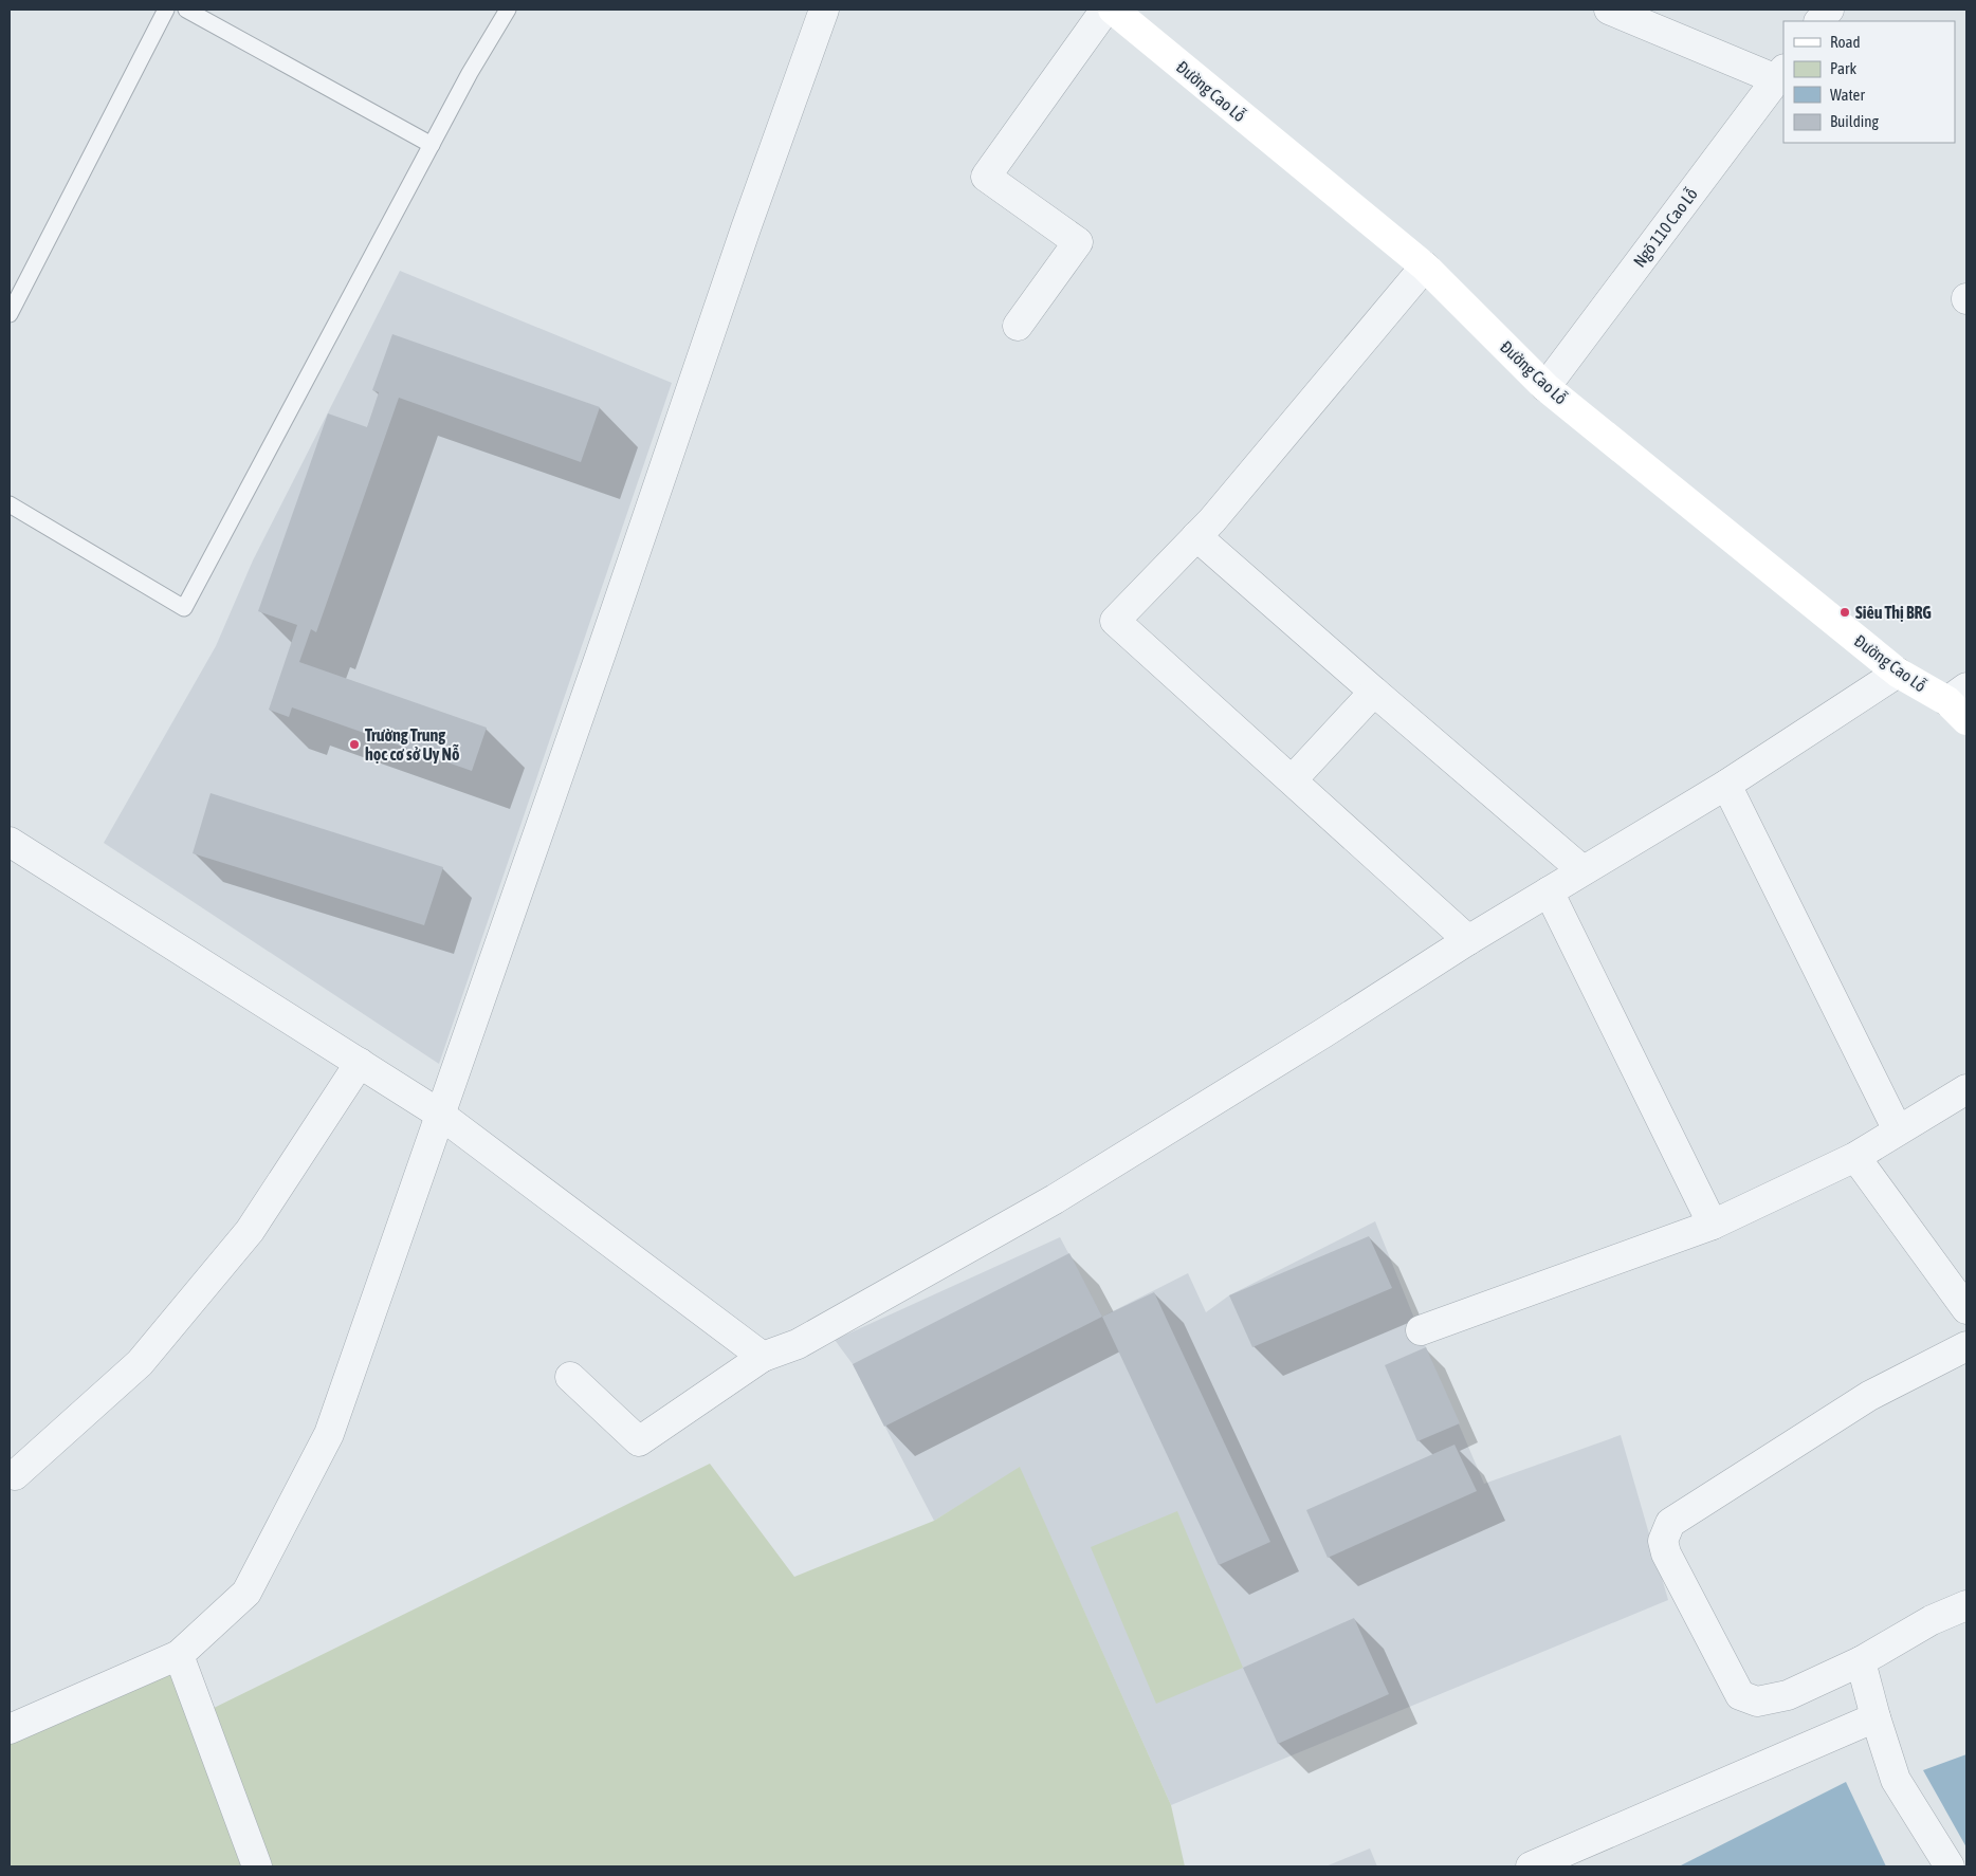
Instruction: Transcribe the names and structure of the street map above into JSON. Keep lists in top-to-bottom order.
{
  "streets": {
    "main road": ["Đường Cao Lỗ"],
    "street": ["Ngõ 110 Cao Lỗ"]
  },
  "crossings": [
    ["Đường Cao Lỗ", "Ngõ 110 Cao Lỗ"]
  ],
  "places": ["Siêu Thị BRG", "Trường Trung học cơ sở Uy Nỗ"],
  "legend": [
    "Road",
    "Park",
    "Water",
    "Building"
  ]
}
